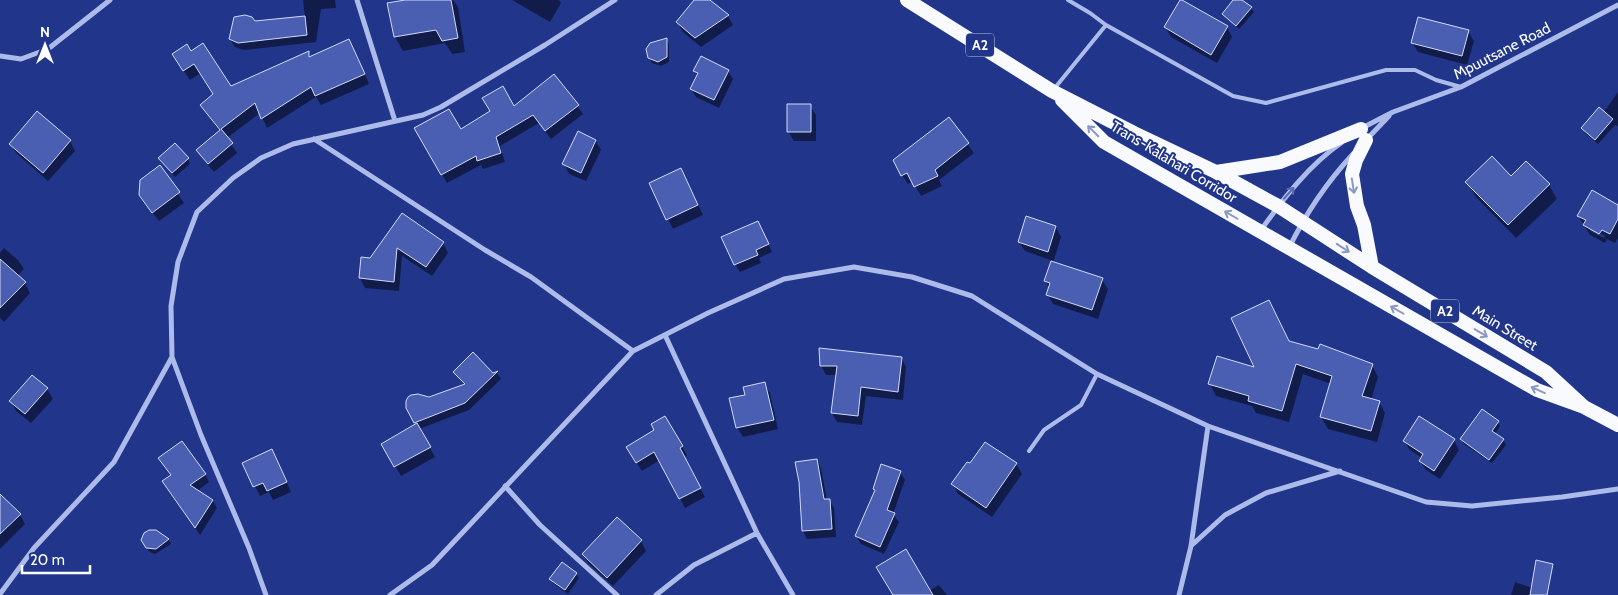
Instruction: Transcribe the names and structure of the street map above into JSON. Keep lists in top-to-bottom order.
{
  "streets": {
    "highway": ["A2", "Trans-Kalahari Corridor", "Main Street"],
    "street": ["Mpuutsane Road"]
  },
  "crossings": [
    ["Mpuutsane Road", "Trans-Kalahari Corridor"],
    ["Mpuutsane Road", "Main Street"],
    ["Trans-Kalahari Corridor", "Main Street"]
  ],
  "scale_bar": "20 m",
  "north": "top"
}
